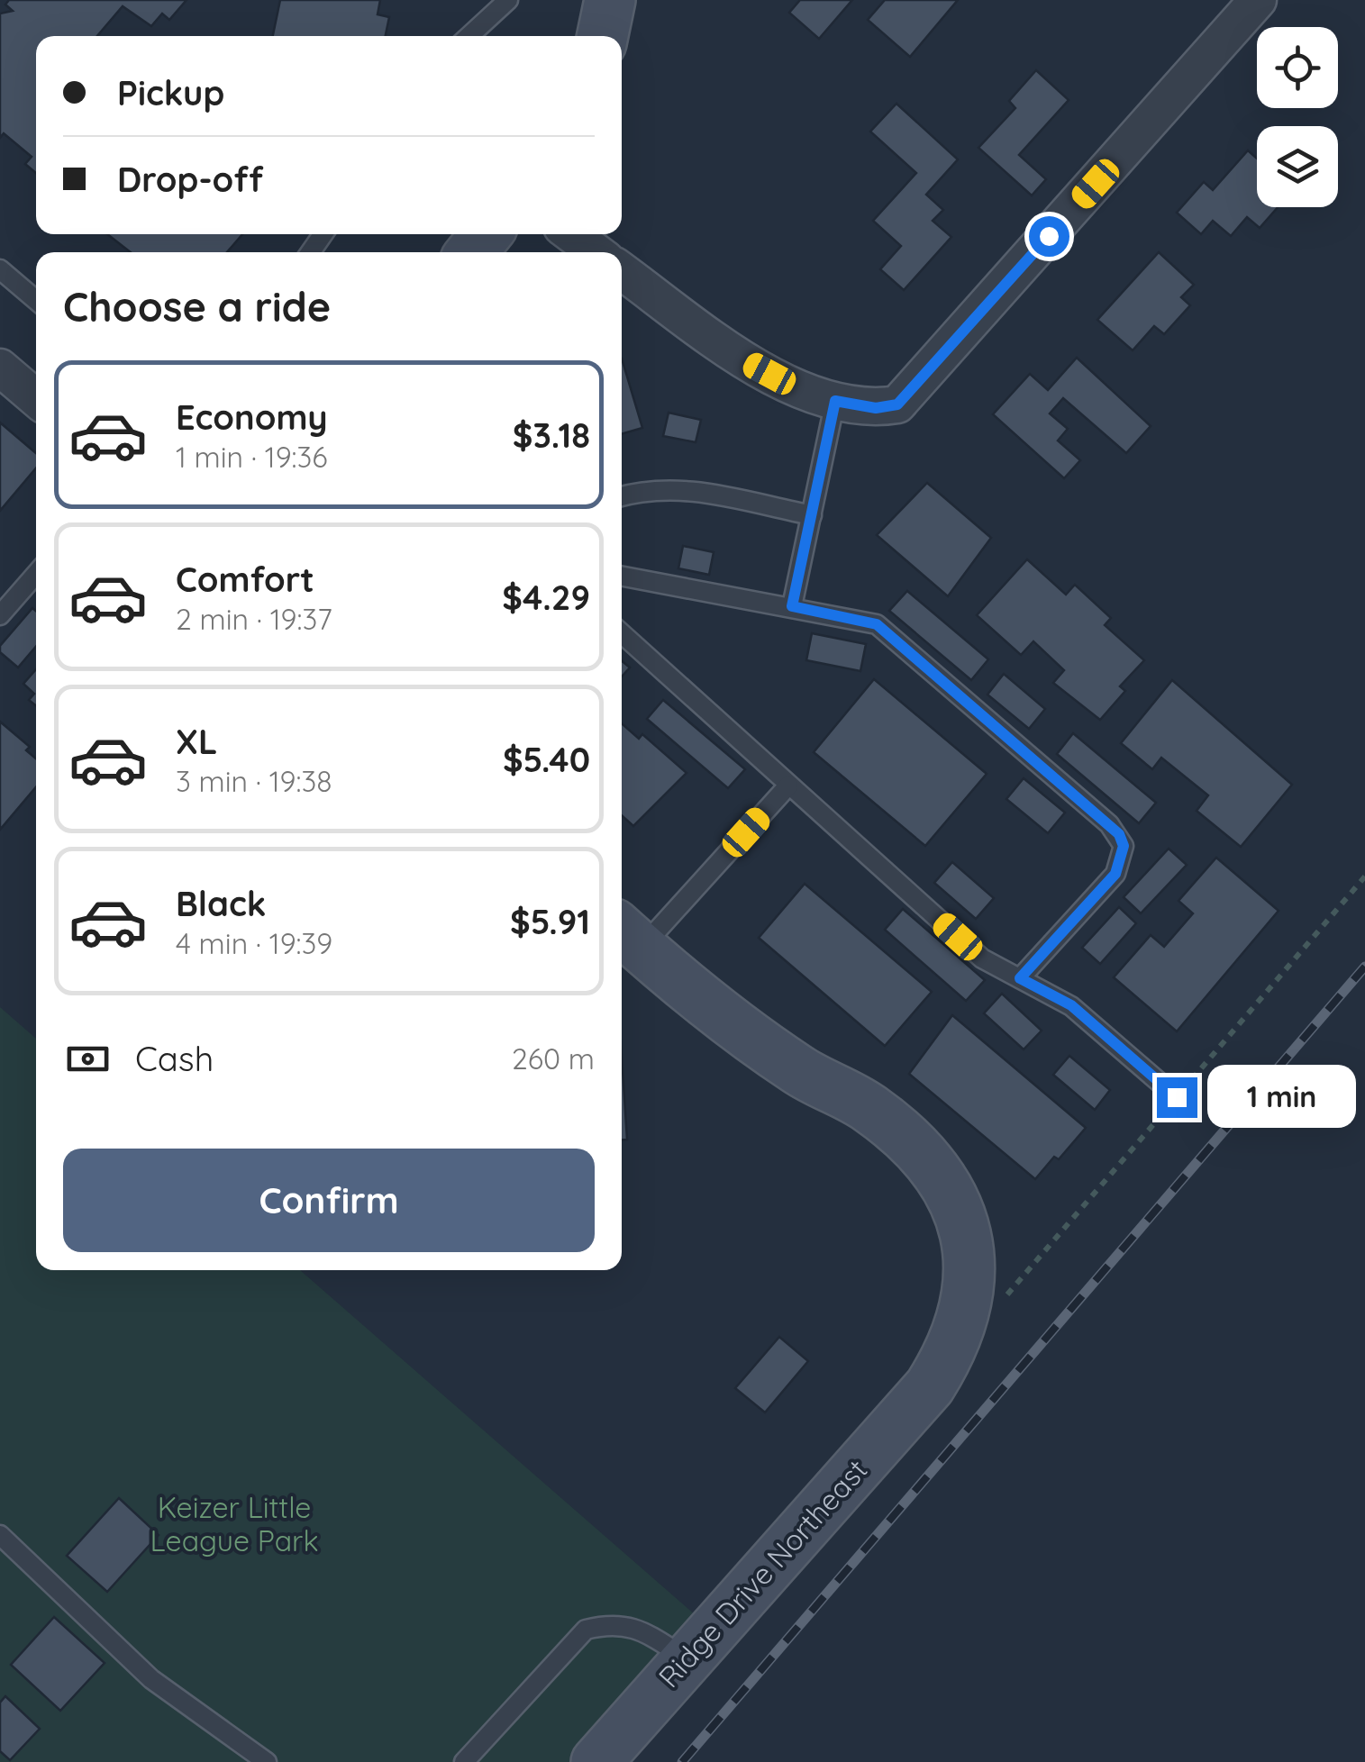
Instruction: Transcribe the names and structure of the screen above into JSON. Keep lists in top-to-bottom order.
{
  "streets": {
    "street": ["Ridge Drive Northeast"]
  },
  "parks": ["Keizer Little League Park"],
  "page": {
    "banner": ["Pickup", "Drop-off"],
    "heading": "Choose a ride",
    "list": [
      {
        "name": "Economy",
        "note": "1 min · 19:36",
        "value": "$3.18"
      },
      {
        "name": "Comfort",
        "note": "2 min · 19:37",
        "value": "$4.29"
      },
      {
        "name": "XL",
        "note": "3 min · 19:38",
        "value": "$5.40"
      },
      {
        "name": "Black",
        "note": "4 min · 19:39",
        "value": "$5.91"
      }
    ],
    "pay": ["Cash", "260 m"],
    "bubble": "1 min",
    "buttons": "Confirm"
  }
}
